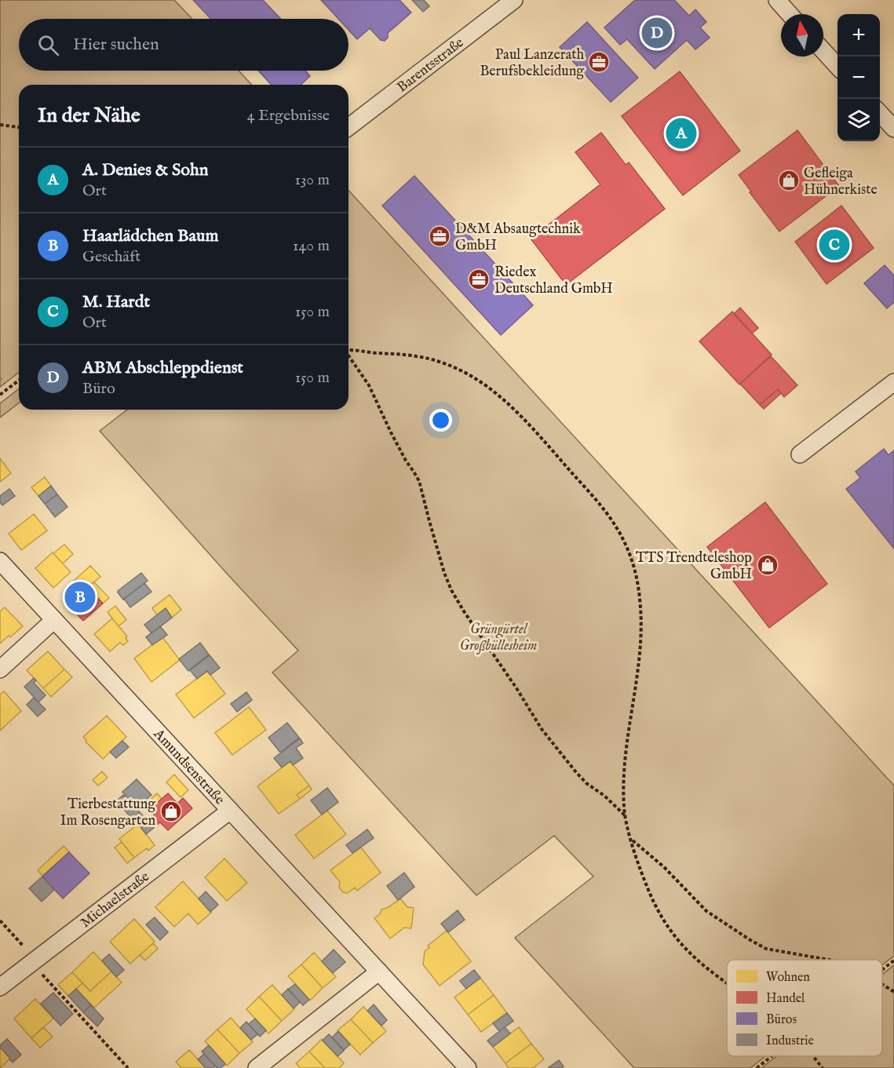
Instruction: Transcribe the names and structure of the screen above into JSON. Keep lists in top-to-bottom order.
{
  "streets": {
    "street": ["Barentsstraße", "Amundsenstraße", "Michaelstraße"]
  },
  "crossings": [
    ["Amundsenstraße", "Michaelstraße"]
  ],
  "parks": ["Grüngürtel Großbüllesheim"],
  "places": {
    "office": ["Paul Lanzerath Berufsbekleidung", "D&M Absaugtechnik GmbH", "Riedex Deutschland GmbH"],
    "shop": ["Gefleiga Hühnerkiste", "TTS Trendteleshop GmbH", "Tierbestattung Im Rosengarten"]
  },
  "legend": [
    "Wohnen",
    "Handel",
    "Büros",
    "Industrie"
  ],
  "north": "top",
  "page": {
    "map_buttons": ["+", "−"],
    "pins": [
      "D",
      "A",
      "C",
      "B"
    ],
    "search": "Hier suchen",
    "heading": ["In der Nähe", "4 Ergebnisse"],
    "list": [
      {
        "mark": "A",
        "name": "A. Denies & Sohn",
        "note": "Ort",
        "value": "130 m"
      },
      {
        "mark": "B",
        "name": "Haarlädchen Baum",
        "note": "Geschäft",
        "value": "140 m"
      },
      {
        "mark": "C",
        "name": "M. Hardt",
        "note": "Ort",
        "value": "150 m"
      },
      {
        "mark": "D",
        "name": "ABM Abschleppdienst",
        "note": "Büro",
        "value": "150 m"
      }
    ]
  }
}
